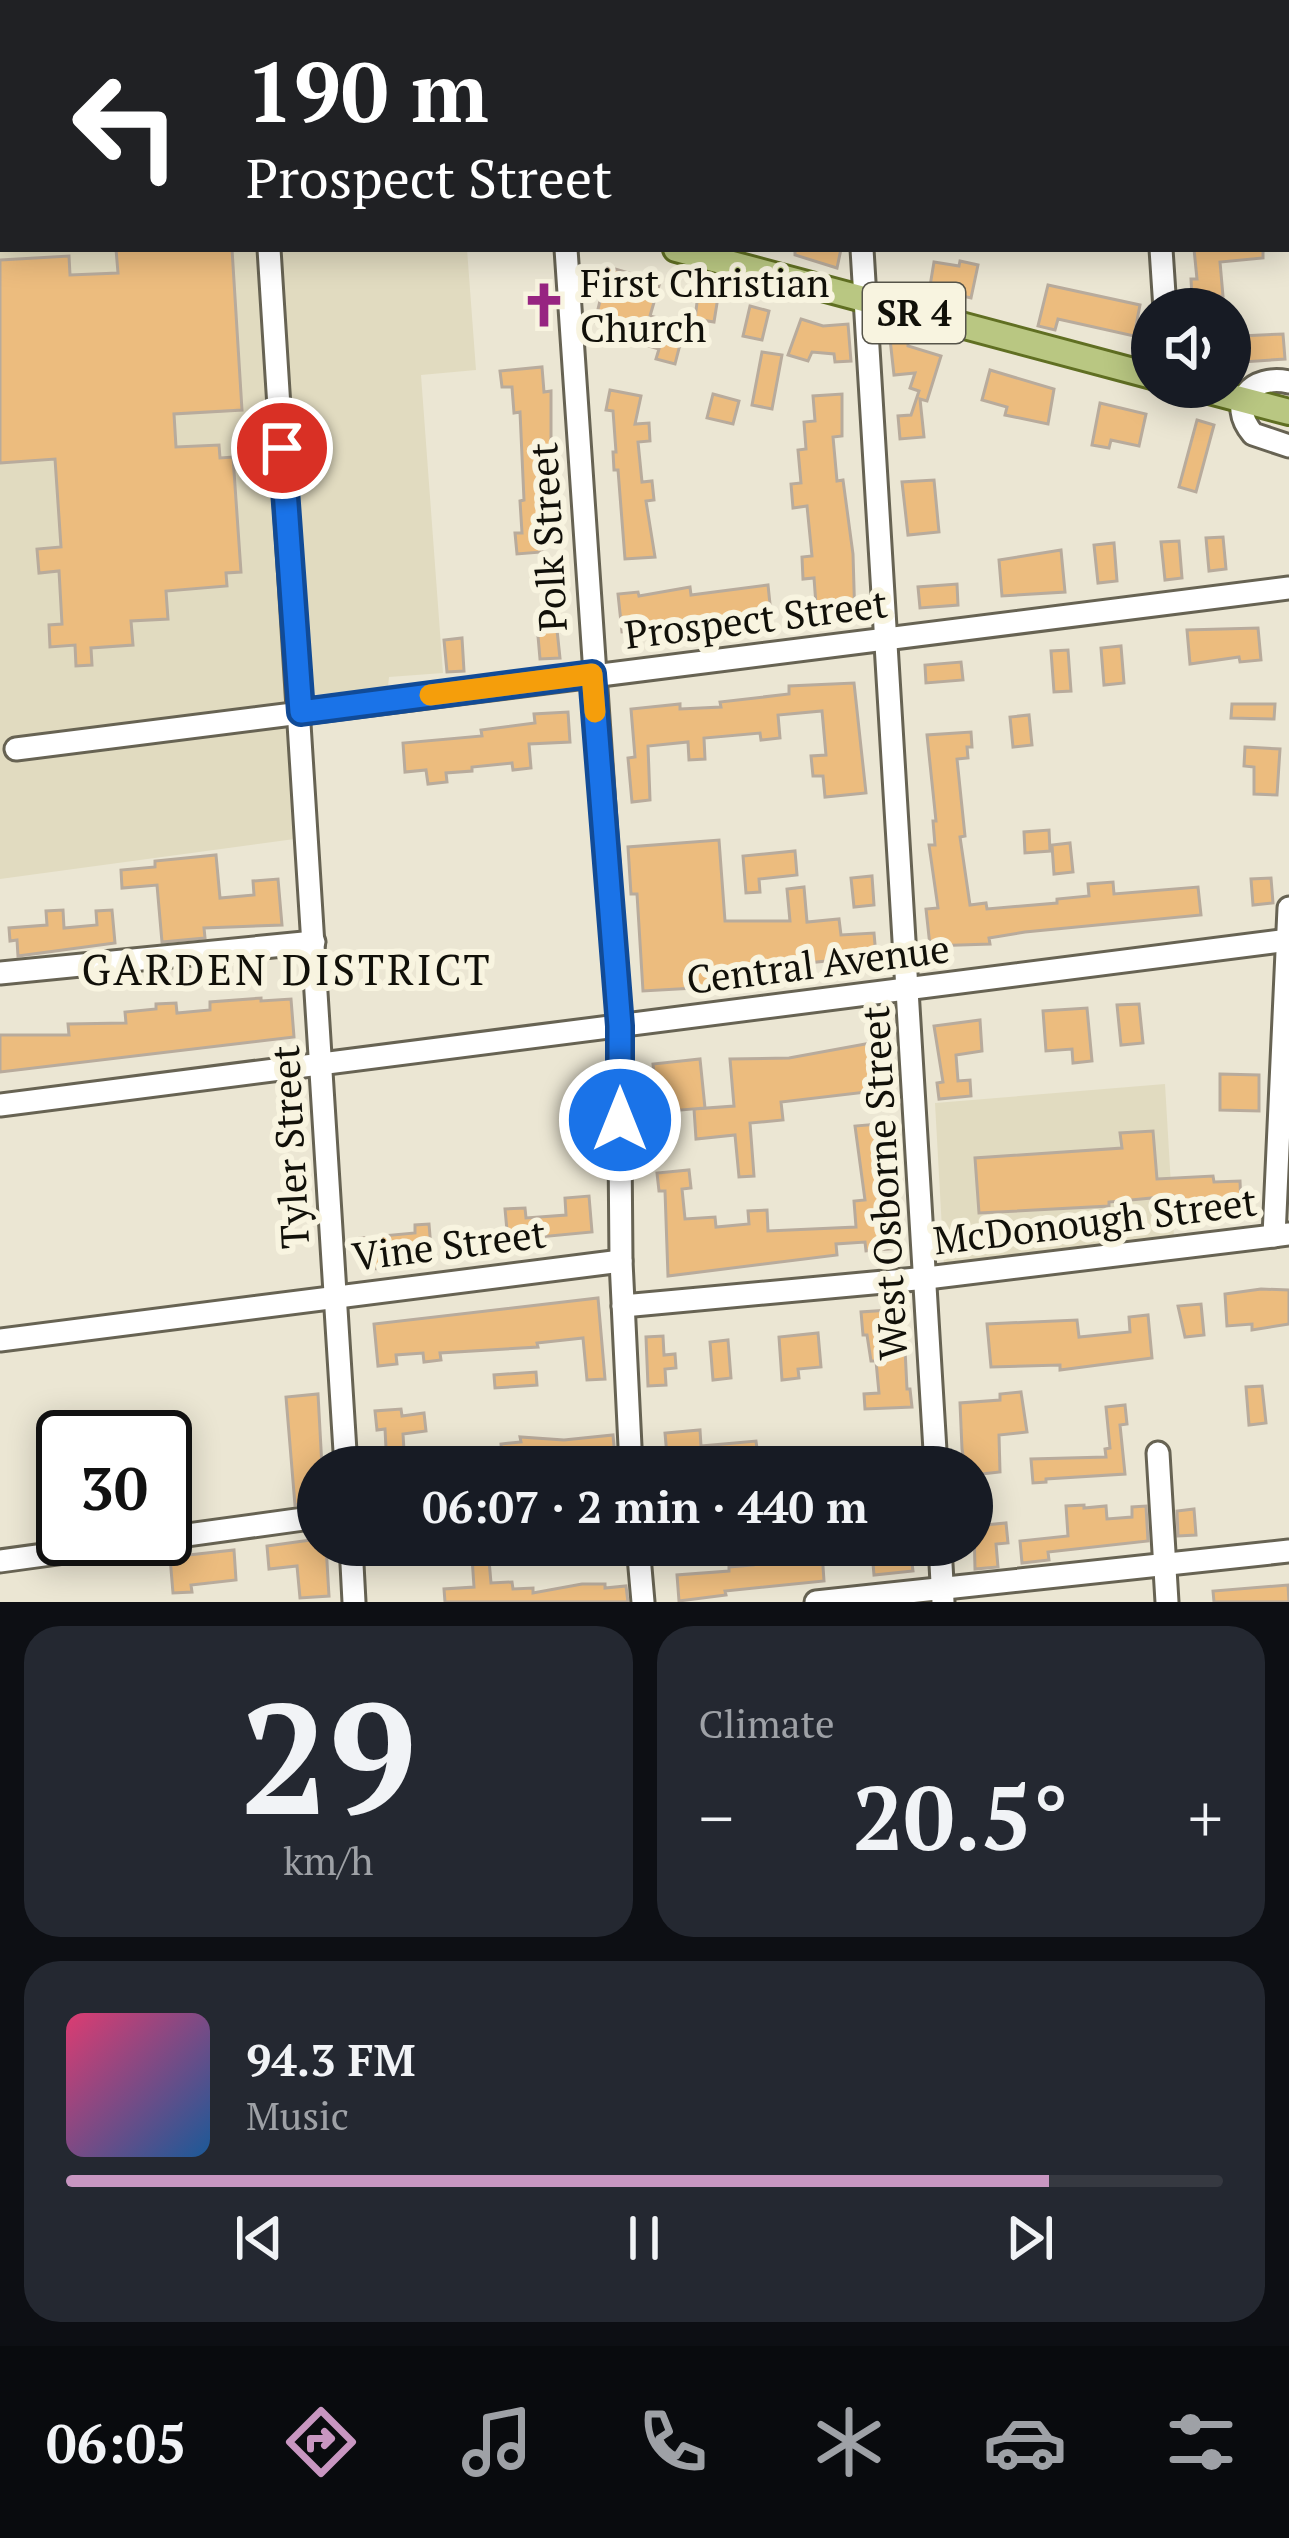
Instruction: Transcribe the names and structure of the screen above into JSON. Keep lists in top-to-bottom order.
{
  "streets": {
    "main road": ["SR 4"],
    "street": [
      "Polk Street",
      "Prospect Street",
      "Central Avenue",
      "Tyler Street",
      "West Osborne Street",
      "McDonough Street",
      "Vine Street"
    ]
  },
  "crossings": [
    ["SR 4", "West Osborne Street"],
    ["Polk Street", "Prospect Street"],
    ["Polk Street", "Central Avenue"],
    ["Polk Street", "McDonough Street"],
    ["Polk Street", "Vine Street"],
    ["Prospect Street", "Tyler Street"],
    ["Prospect Street", "West Osborne Street"],
    ["Central Avenue", "Tyler Street"],
    ["Central Avenue", "West Osborne Street"],
    ["Tyler Street", "Vine Street"],
    ["West Osborne Street", "McDonough Street"]
  ],
  "districts": ["GARDEN DISTRICT"],
  "places": {
    "church": ["First Christian Church"]
  },
  "page": {
    "turn": ["190 m", "Prospect Street"],
    "limit": "30",
    "trip": "06:07 · 2 min · 440 m",
    "tile": [
      ["29", "km/h"],
      "Climate"
    ],
    "heat": ["−", "20.5°", "+"],
    "song": ["94.3 FM", "Music"],
    "tabs": "06:05"
  }
}
